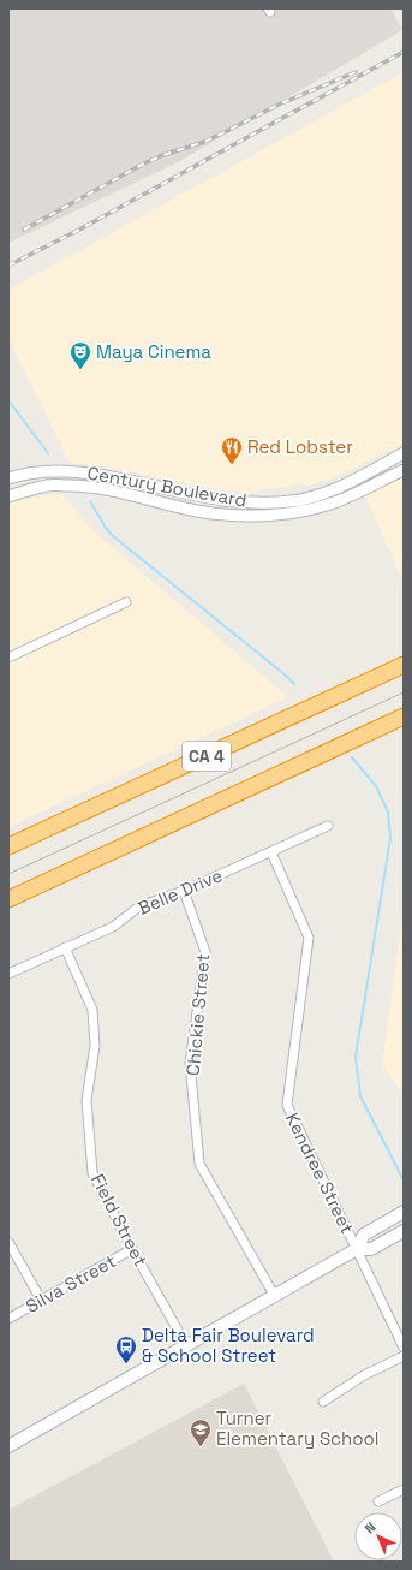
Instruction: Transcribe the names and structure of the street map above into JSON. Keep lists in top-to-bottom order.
{
  "streets": {
    "highway": ["CA 4"],
    "street": [
      "Century Boulevard",
      "Belle Drive",
      "Chickie Street",
      "Kendree Street",
      "Field Street",
      "Silva Street"
    ]
  },
  "crossings": [
    ["Belle Drive", "Chickie Street"],
    ["Belle Drive", "Kendree Street"],
    ["Belle Drive", "Field Street"],
    ["Field Street", "Silva Street"]
  ],
  "places": {
    "theatre": ["Maya Cinema"],
    "restaurant": ["Red Lobster"],
    "bus stop": ["Delta Fair Boulevard & School Street"],
    "school or university": ["Turner Elementary School"]
  },
  "north": "top left"
}
